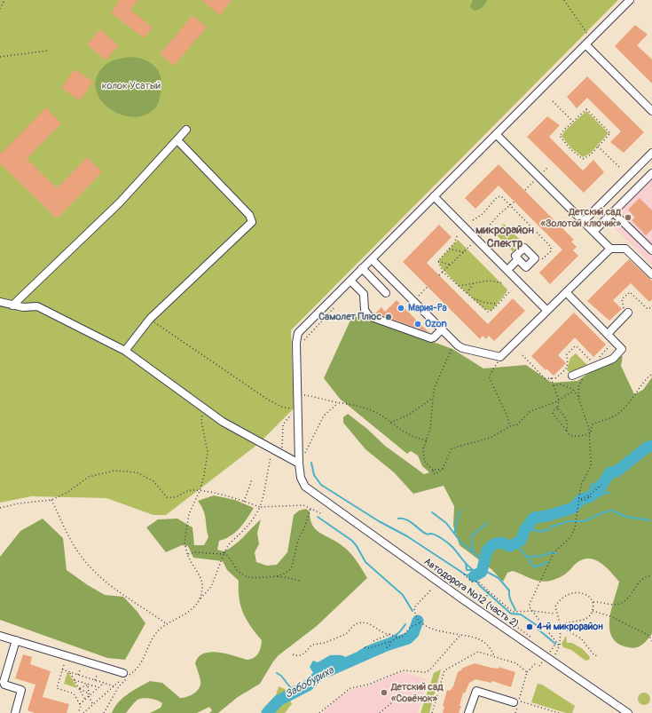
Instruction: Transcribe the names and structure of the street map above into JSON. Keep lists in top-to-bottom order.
{
  "streets": {
    "street": ["Автодорога №12 (часть 2)"]
  },
  "districts": ["микрорайон Спектр"],
  "water": ["Забобуриха"],
  "parks": ["колок Усатый"],
  "places": [
    "Детский сад «Золотой ключик»",
    "Мария-Ра",
    "Самолет Плюс",
    "Ozon",
    "4-й микрорайон",
    "Детский сад «Совёнок»"
  ]
}
